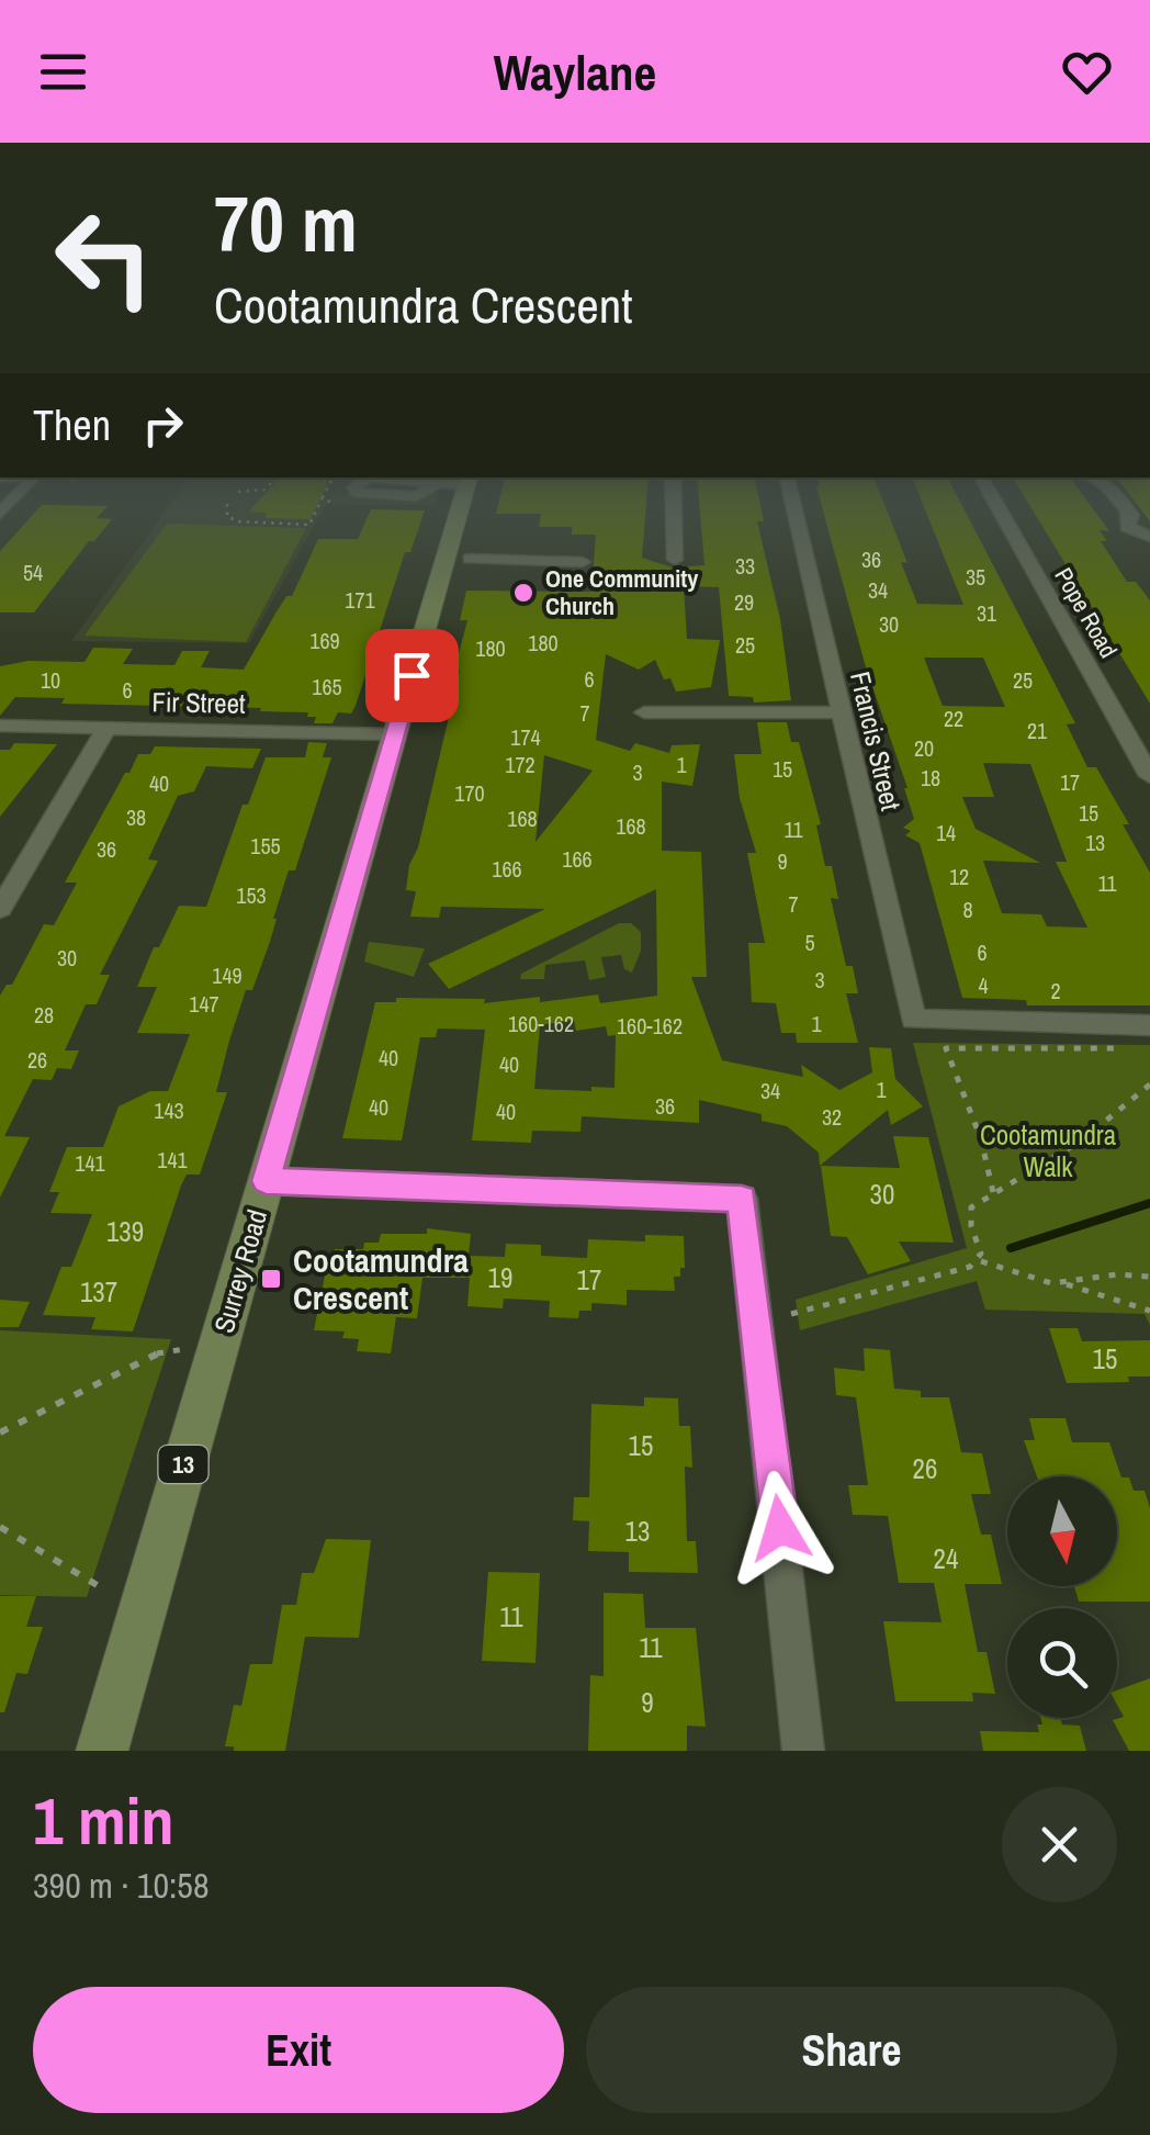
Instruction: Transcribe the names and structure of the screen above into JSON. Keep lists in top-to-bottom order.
{
  "streets": {
    "main road": ["Surrey Road", "13"],
    "street": ["Pope Road", "Fir Street", "Francis Street"]
  },
  "crossings": [
    ["Fir Street", "Surrey Road"]
  ],
  "parks": ["Cootamundra Walk"],
  "places": {
    "other": ["One Community Church"],
    "transit": ["Cootamundra Crescent"]
  },
  "house_numbers": [
    "36",
    "33",
    "54",
    "35",
    "34",
    "171",
    "29",
    "31",
    "30",
    "169",
    "180",
    "25",
    "180",
    "6",
    "10",
    "25",
    "165",
    "6",
    "7",
    "22",
    "21",
    "174",
    "20",
    "172",
    "1",
    "15",
    "3",
    "18",
    "17",
    "40",
    "170",
    "15",
    "38",
    "168",
    "168",
    "11",
    "14",
    "13",
    "155",
    "36",
    "166",
    "9",
    "166",
    "12",
    "11",
    "153",
    "7",
    "8",
    "5",
    "6",
    "30",
    "149",
    "3",
    "4",
    "2",
    "147",
    "28",
    "160-162",
    "1",
    "160-162",
    "40",
    "26",
    "40",
    "1",
    "34",
    "36",
    "40",
    "143",
    "40",
    "32",
    "141",
    "141",
    "30",
    "139",
    "19",
    "17",
    "137",
    "15",
    "15",
    "26",
    "13",
    "24",
    "11",
    "11",
    "9"
  ],
  "north": "bottom",
  "page": {
    "header": "Waylane",
    "turn": ["70 m", "Cootamundra Crescent"],
    "then": "Then",
    "heading": ["1 min", "390 m · 10:58"],
    "buttons": ["Exit", "Share"]
  }
}
